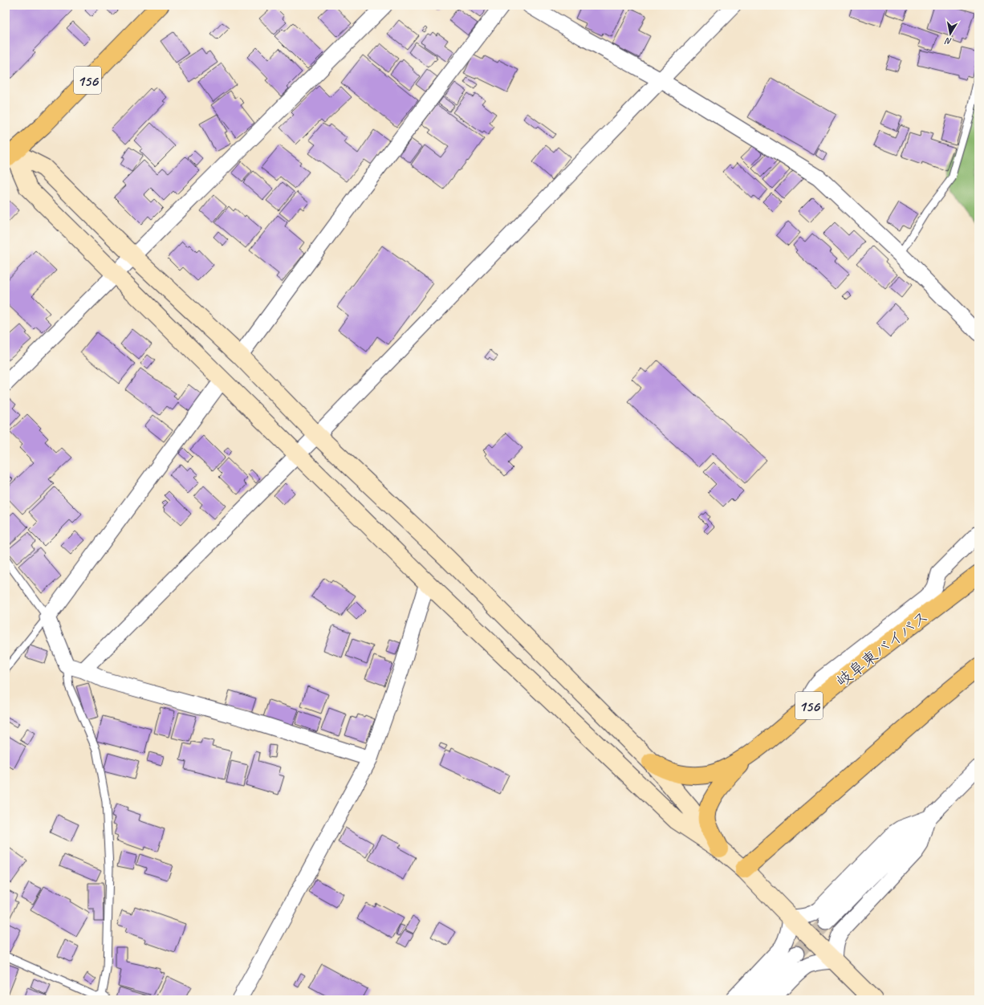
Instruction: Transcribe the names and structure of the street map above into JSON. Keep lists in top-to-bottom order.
{
  "streets": {
    "highway": ["156", "岐阜東バイパス"]
  },
  "north": "bottom"
}
